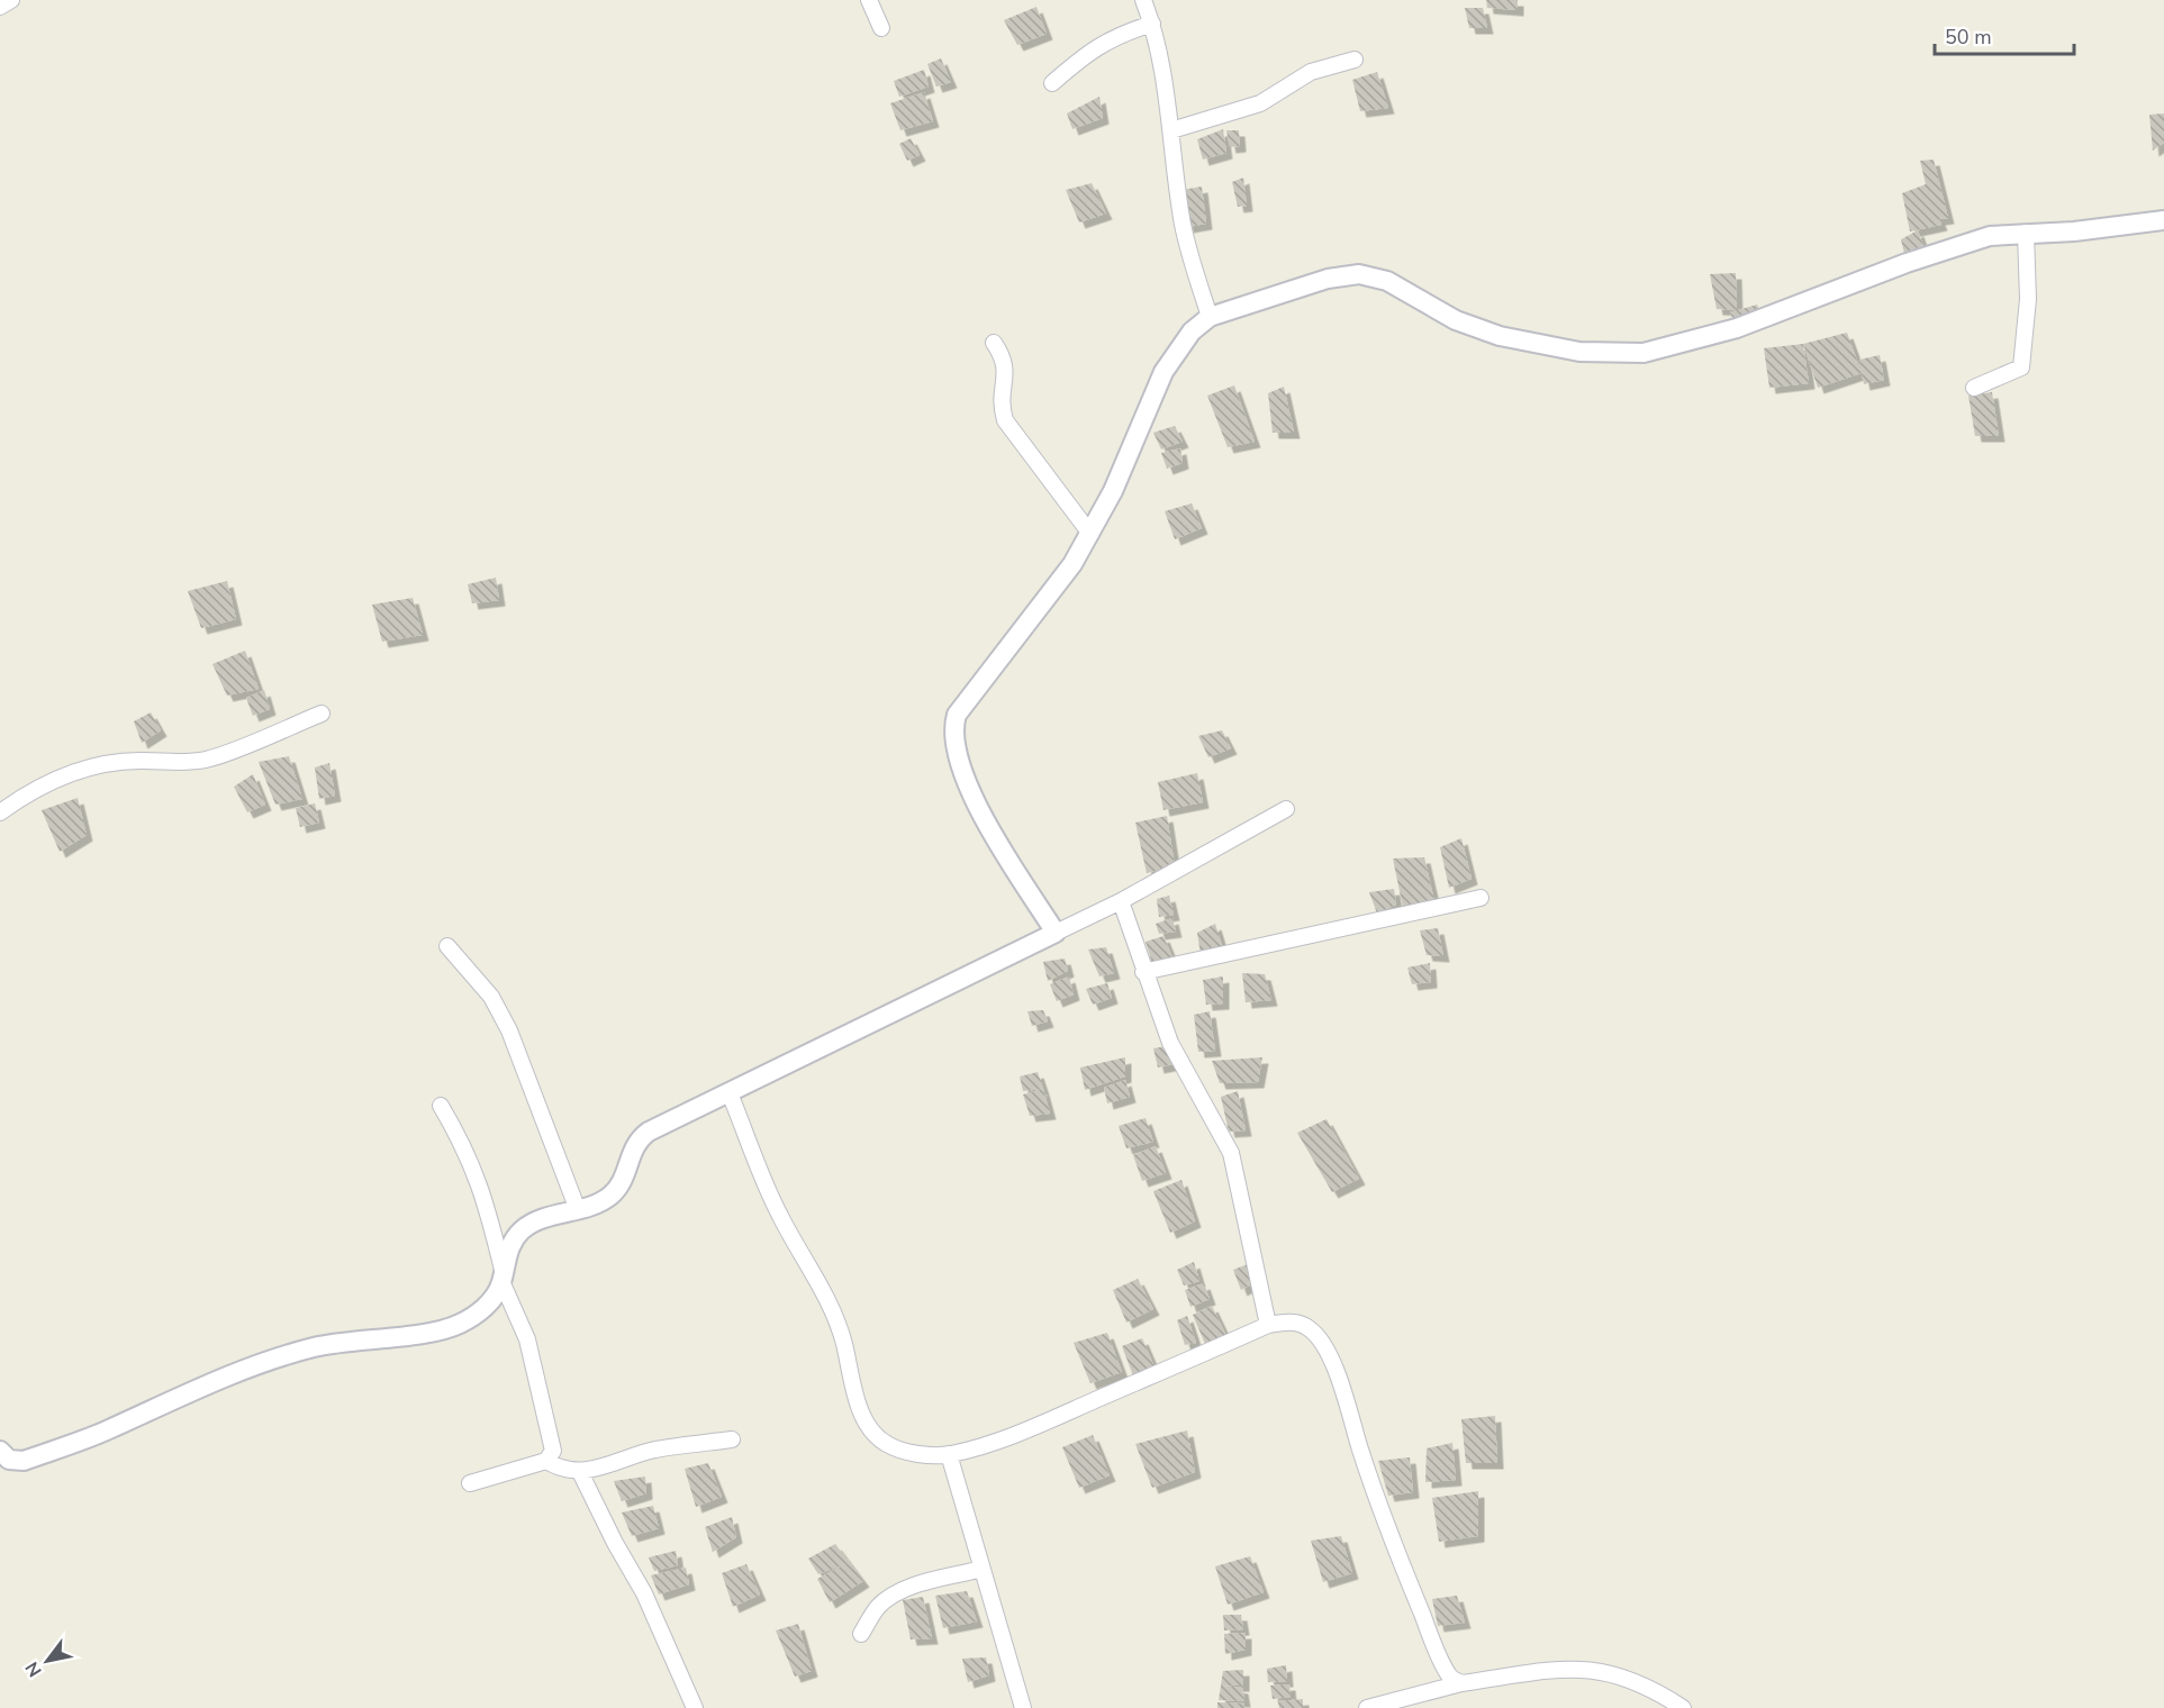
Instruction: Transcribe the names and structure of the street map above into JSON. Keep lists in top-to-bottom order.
{
  "scale_bar": "50 m",
  "north": "bottom left"
}
